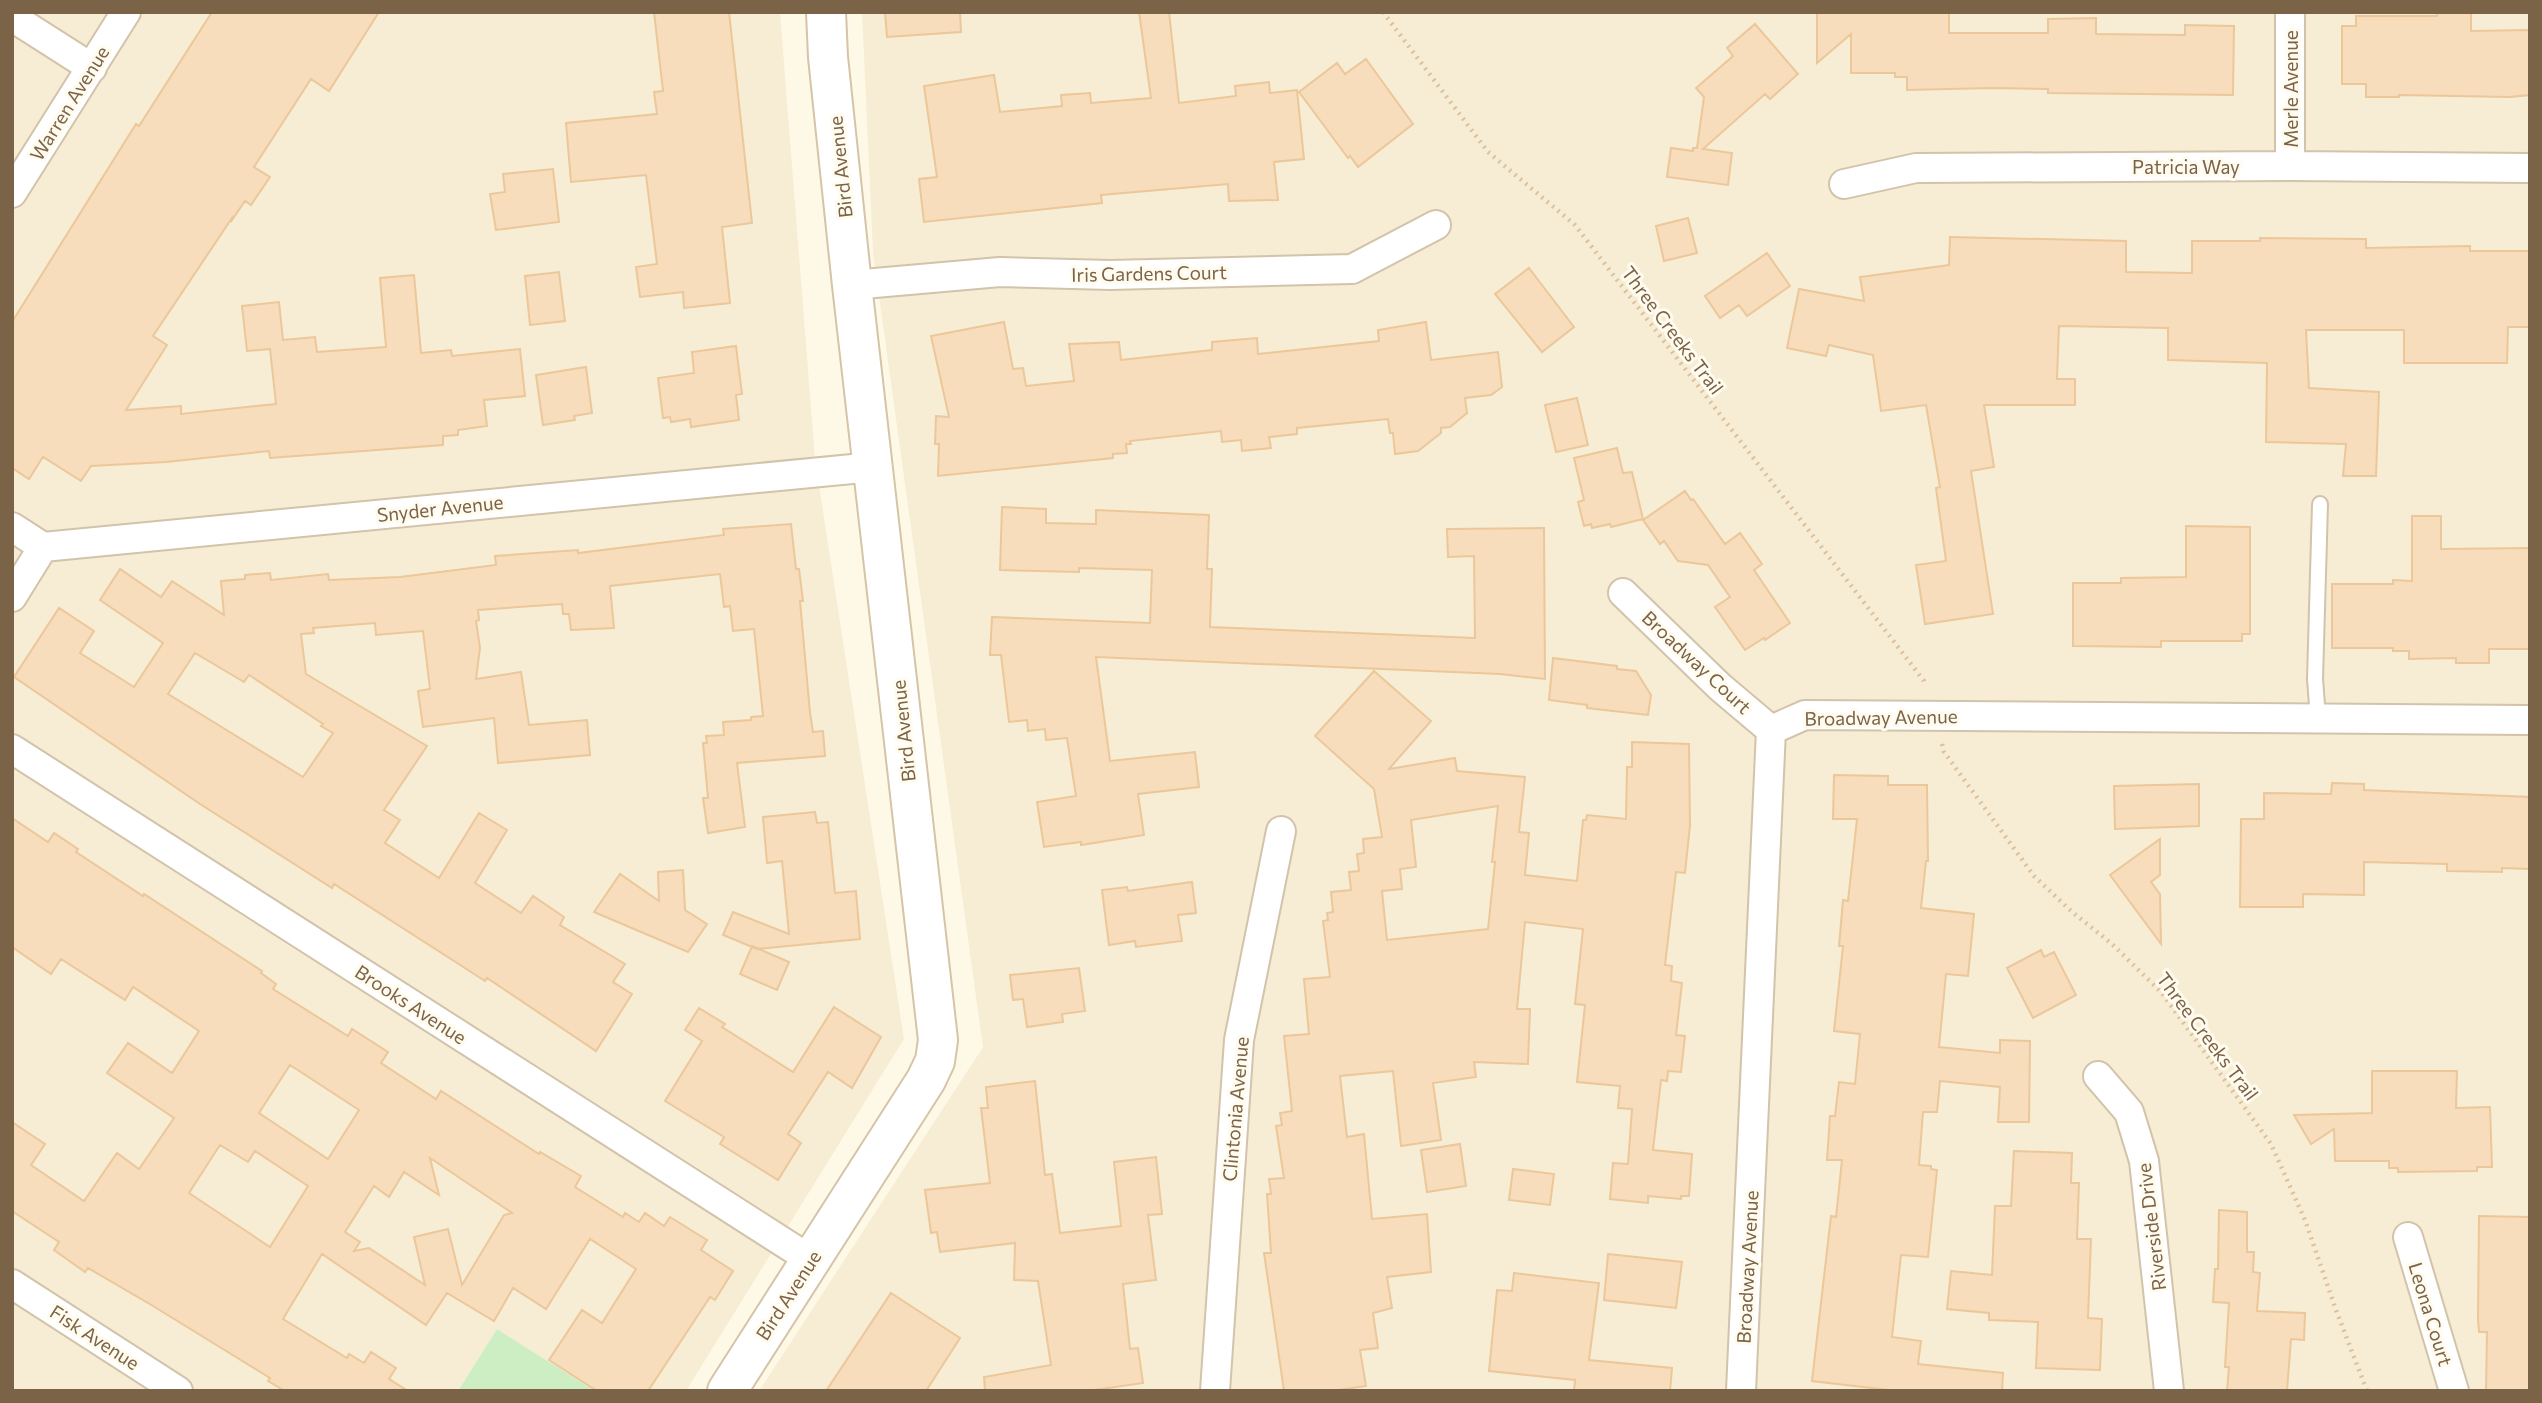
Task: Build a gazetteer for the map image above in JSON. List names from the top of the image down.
{
  "streets": {
    "main road": ["Bird Avenue"],
    "street": [
      "Merle Avenue",
      "Warren Avenue",
      "Patricia Way",
      "Iris Gardens Court",
      "Snyder Avenue",
      "Broadway Court",
      "Broadway Avenue",
      "Brooks Avenue",
      "Clintonia Avenue",
      "Riverside Drive",
      "Leona Court",
      "Fisk Avenue"
    ],
    "path": ["Three Creeks Trail"]
  },
  "crossings": [
    ["Merle Avenue", "Patricia Way"],
    ["Bird Avenue", "Iris Gardens Court"],
    ["Bird Avenue", "Snyder Avenue"],
    ["Bird Avenue", "Brooks Avenue"],
    ["Broadway Court", "Broadway Avenue"]
  ]
}
